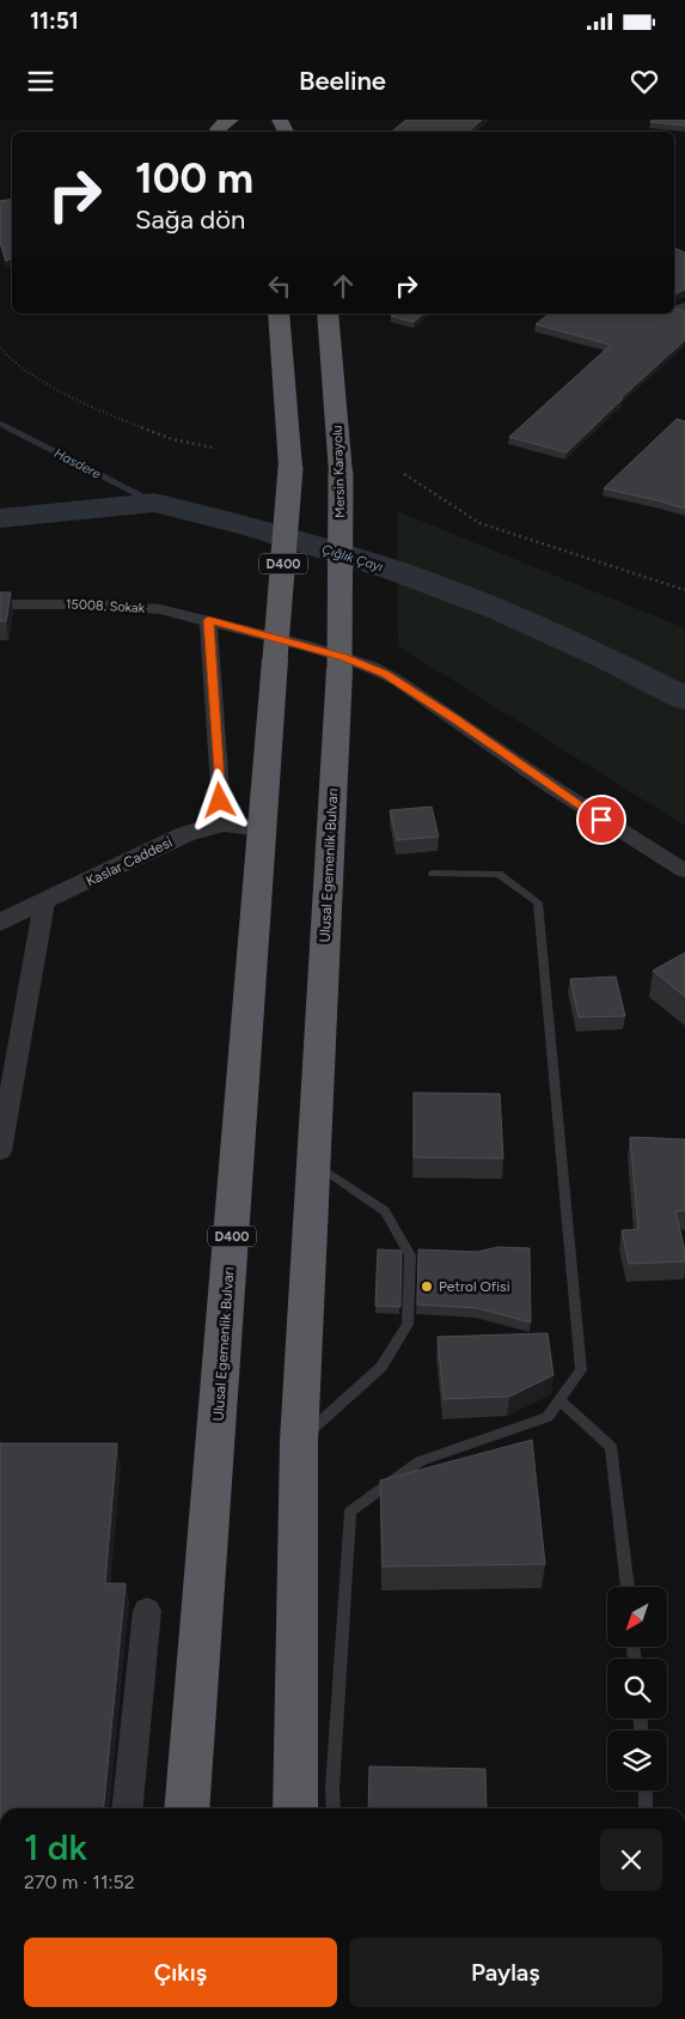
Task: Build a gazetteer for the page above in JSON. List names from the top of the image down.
{
  "streets": {
    "highway": ["Mersin Karayolu", "D400", "Ulusal Egemenlik Bulvarı"],
    "street": ["15008. Sokak", "Kaslar Caddesi"]
  },
  "crossings": [
    ["Mersin Karayolu", "Ulusal Egemenlik Bulvarı"],
    ["Kaslar Caddesi", "Ulusal Egemenlik Bulvarı"]
  ],
  "water": ["Hasdere", "Çığlık Çayı"],
  "places": ["Petrol Ofisi"],
  "north": "bottom left",
  "page": {
    "status": "11:51",
    "header": "Beeline",
    "turn": ["100 m", "Sağa dön"],
    "heading": ["1 dk", "270 m · 11:52"],
    "buttons": ["Çıkış", "Paylaş"]
  }
}
